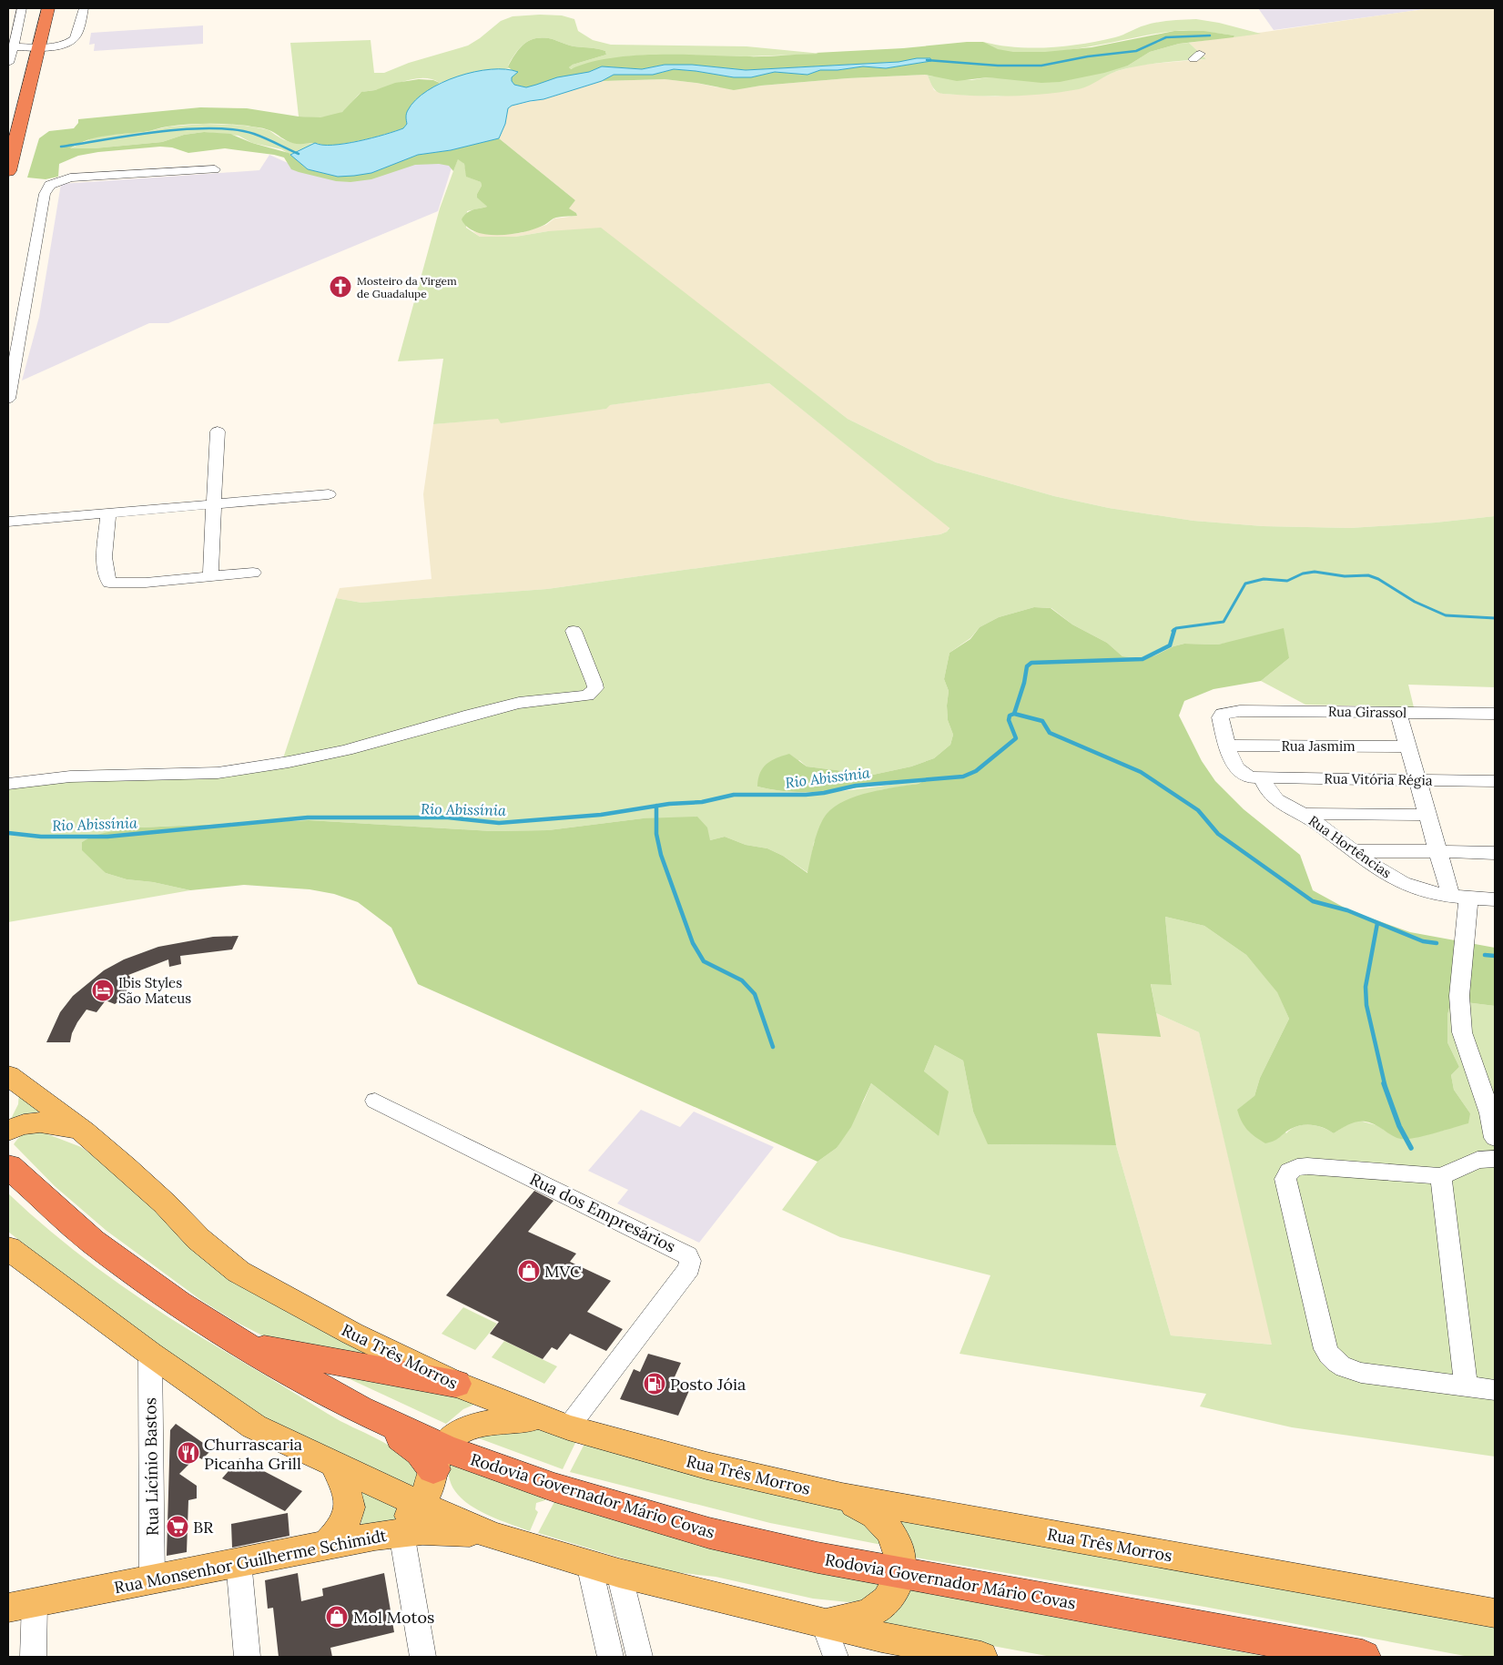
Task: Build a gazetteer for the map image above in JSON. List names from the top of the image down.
{
  "streets": {
    "highway": ["Rodovia Governador Mário Covas"],
    "main road": ["Rua Três Morros", "Rua Monsenhor Guilherme Schimidt"],
    "street": [
      "Rua Girassol",
      "Rua Jasmim",
      "Rua Vitória Régia",
      "Rua Hortências",
      "Rua dos Empresários",
      "Rua Licínio Bastos"
    ]
  },
  "crossings": [
    ["Rua Girassol", "Rua Jasmim"],
    ["Rua Girassol", "Rua Vitória Régia"],
    ["Rua Jasmim", "Rua Vitória Régia"],
    ["Rua Vitória Régia", "Rua Hortências"],
    ["Rua dos Empresários", "Rua Três Morros"],
    ["Rua Licínio Bastos", "Rua Monsenhor Guilherme Schimidt"]
  ],
  "water": ["Rio Abissínia"],
  "places": {
    "church": ["Mosteiro da Virgem de Guadalupe"],
    "hotel": ["Ibis Styles São Mateus"],
    "shop": ["MVC", "Mol Motos"],
    "fuel station": ["Posto Jóia"],
    "restaurant": ["Churrascaria Picanha Grill"],
    "supermarket": ["BR"]
  }
}
